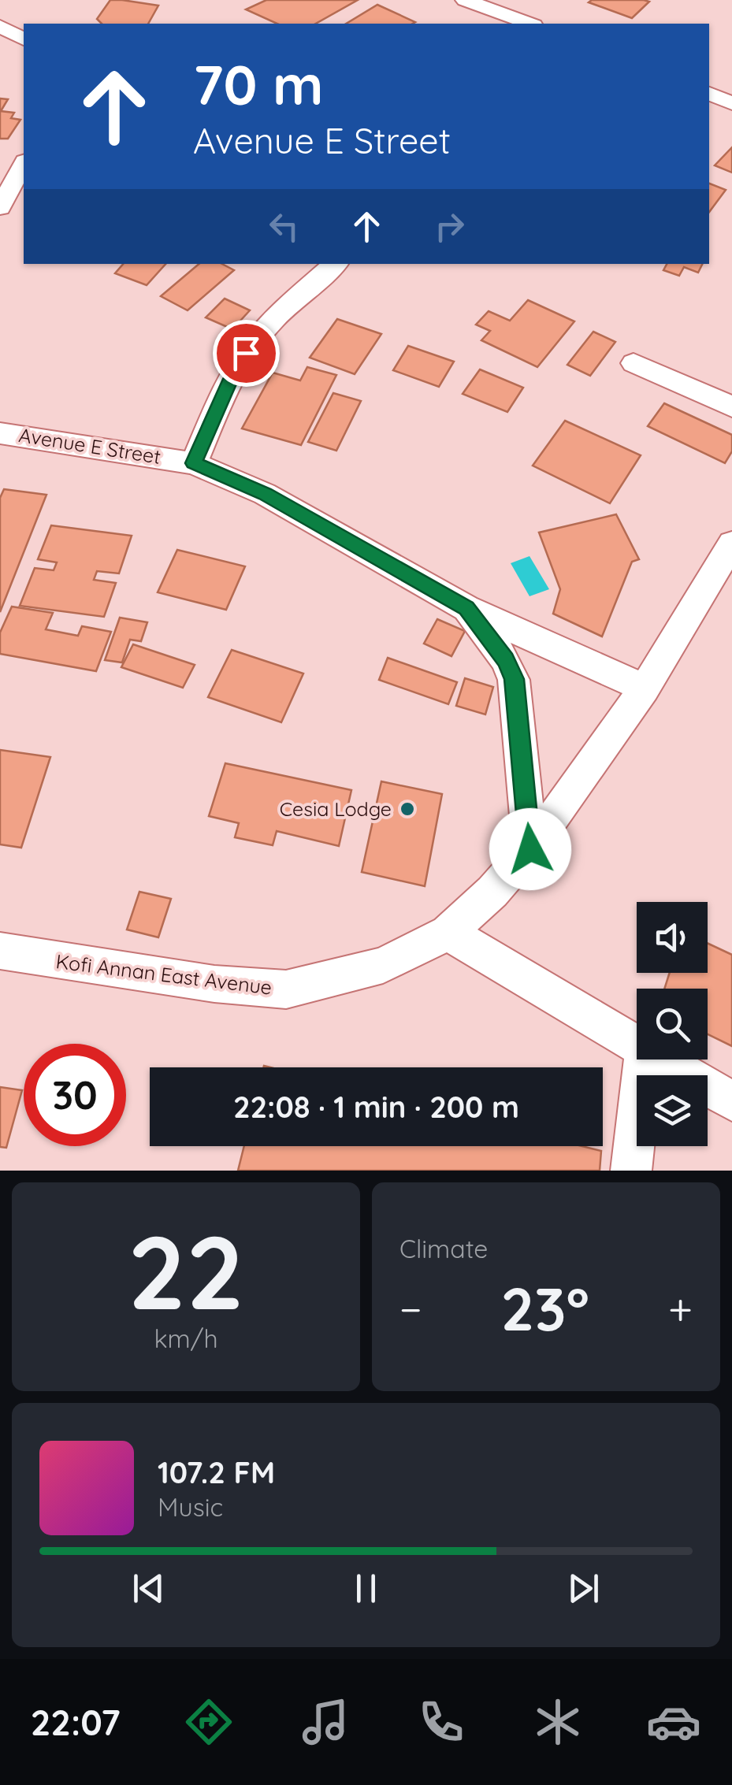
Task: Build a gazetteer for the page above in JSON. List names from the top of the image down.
{
  "streets": {
    "street": ["Avenue E Street", "Kofi Annan East Avenue"]
  },
  "crossings": [
    ["Avenue E Street", "Kofi Annan East Avenue"]
  ],
  "places": ["Cesia Lodge"],
  "page": {
    "turn": ["70 m", "Avenue E Street"],
    "limit": "30",
    "trip": "22:08 · 1 min · 200 m",
    "tile": [
      ["22", "km/h"],
      "Climate"
    ],
    "heat": ["−", "23°", "+"],
    "song": ["107.2 FM", "Music"],
    "tabs": "22:07"
  }
}
